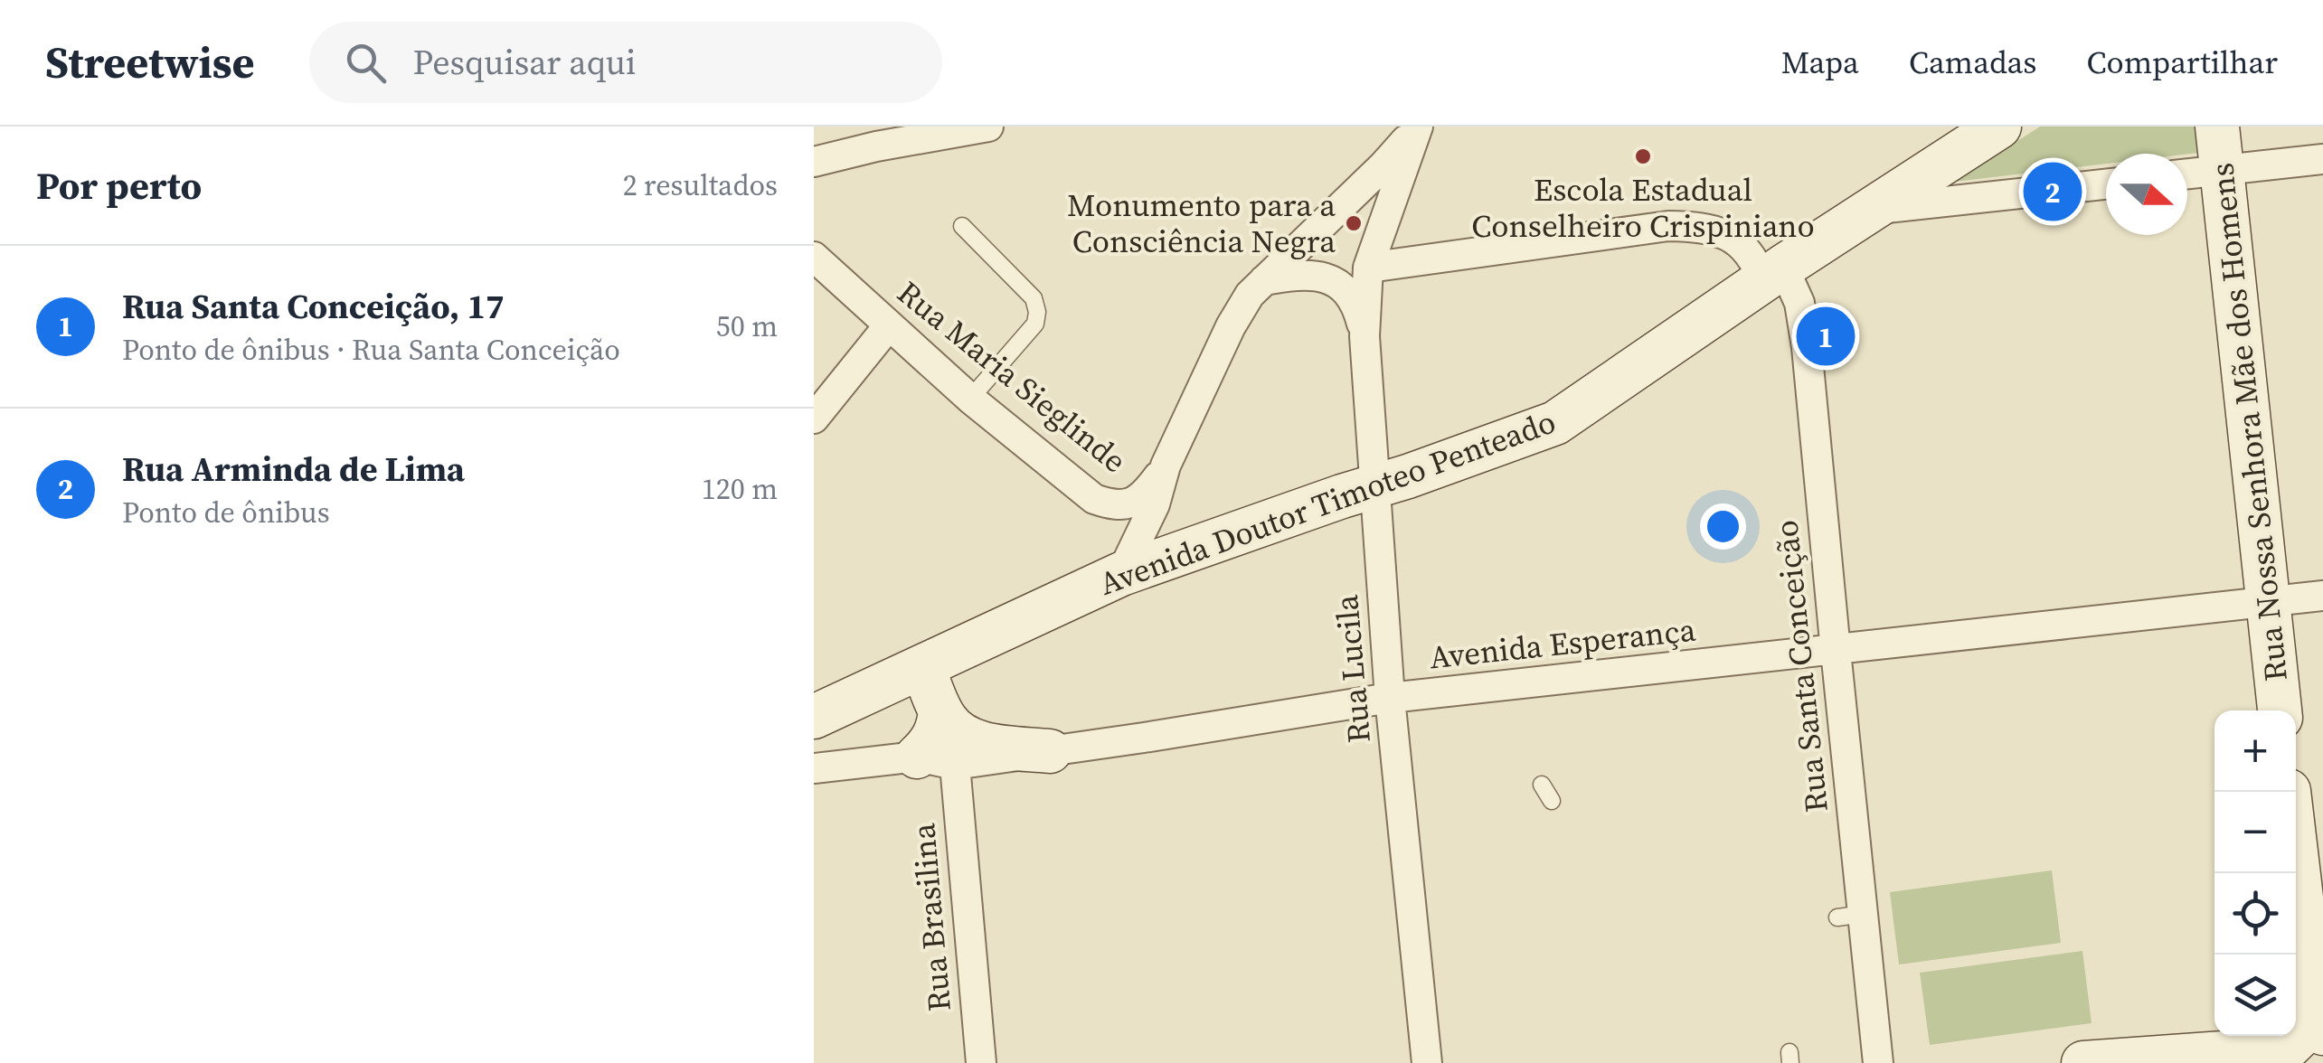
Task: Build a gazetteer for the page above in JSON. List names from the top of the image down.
{
  "streets": {
    "main road": ["Rua Nossa Senhora Mãe dos Homens", "Avenida Doutor Timoteo Penteado"],
    "street": [
      "Rua Maria Sieglinde",
      "Avenida Esperança",
      "Rua Santa Conceição",
      "Rua Lucila",
      "Rua Brasilina"
    ]
  },
  "crossings": [
    ["Rua Nossa Senhora Mãe dos Homens", "Avenida Esperança"],
    ["Avenida Doutor Timoteo Penteado", "Rua Santa Conceição"],
    ["Avenida Doutor Timoteo Penteado", "Rua Lucila"],
    ["Avenida Esperança", "Rua Santa Conceição"],
    ["Avenida Esperança", "Rua Lucila"],
    ["Avenida Esperança", "Rua Brasilina"],
    ["Rua Santa Conceição", "Rua Lucila"]
  ],
  "places": ["Escola Estadual Conselheiro Crispiniano", "Monumento para a Consciência Negra"],
  "north": "right",
  "page": {
    "header": "Streetwise",
    "search": "Pesquisar aqui",
    "nav": ["Mapa", "Camadas", "Compartilhar"],
    "heading": ["Por perto", "2 resultados"],
    "pins": ["2", "1"],
    "list": [
      {
        "mark": "1",
        "name": "Rua Santa Conceição, 17",
        "note": "Ponto de ônibus · Rua Santa Conceição",
        "value": "50 m"
      },
      {
        "mark": "2",
        "name": "Rua Arminda de Lima",
        "note": "Ponto de ônibus",
        "value": "120 m"
      }
    ],
    "map_buttons": ["+", "−"]
  }
}
